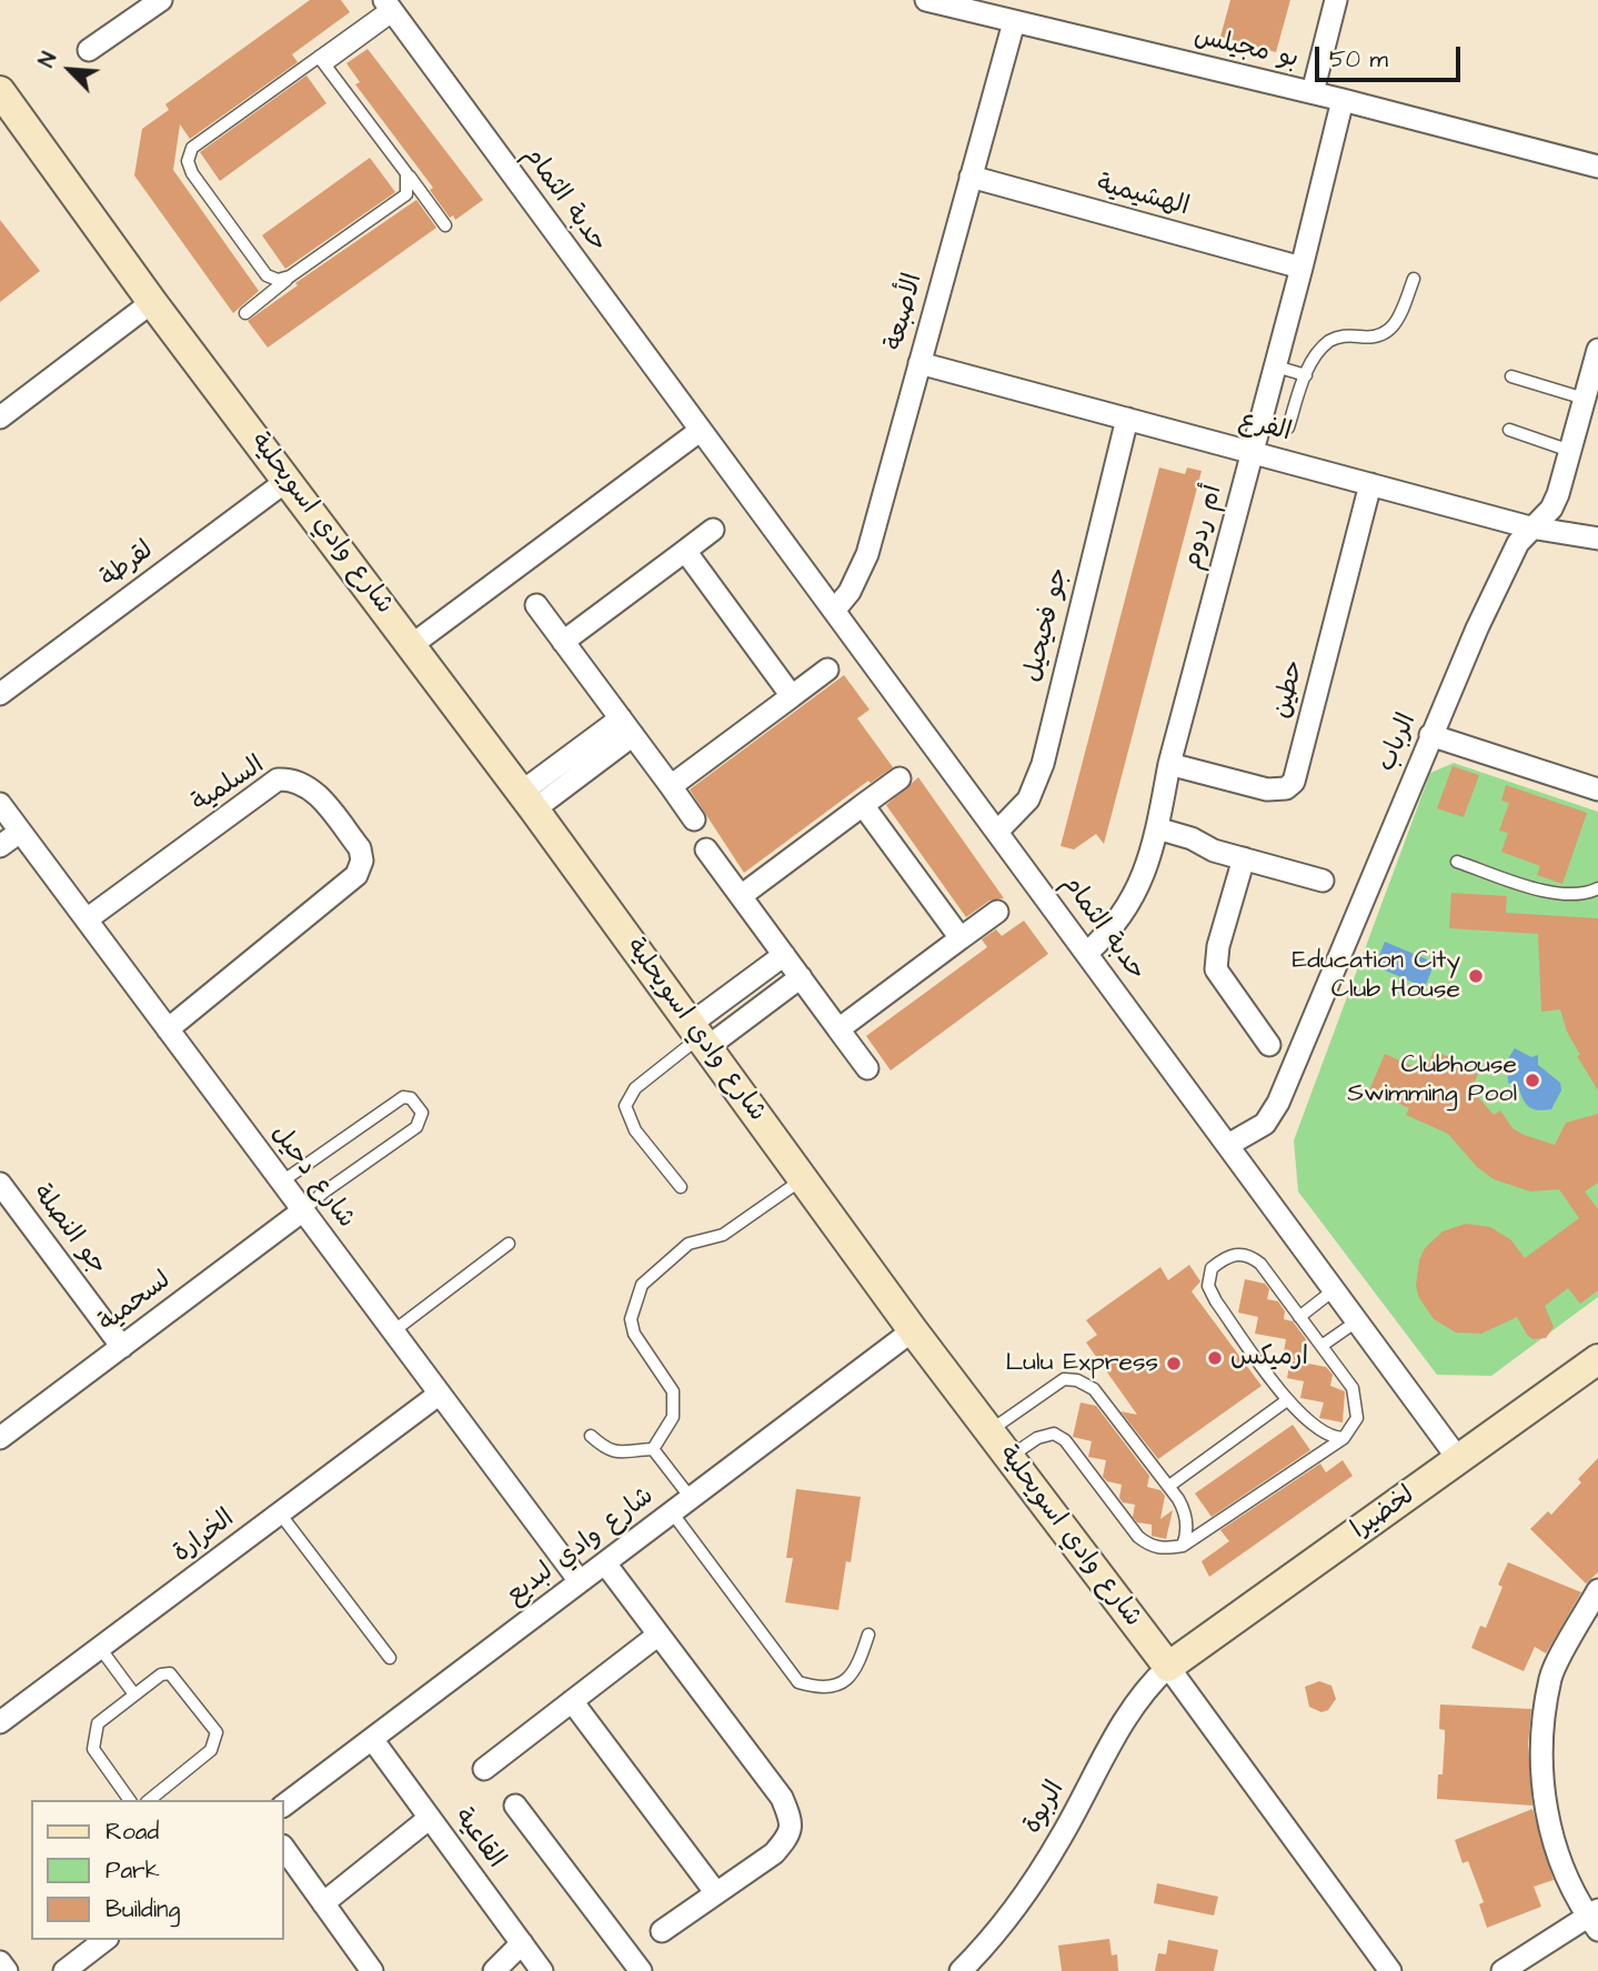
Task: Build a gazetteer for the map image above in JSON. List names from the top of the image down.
{
  "streets": {
    "street": [
      "بو مجيلس",
      "الهشيمية",
      "حدبة الثمام",
      "الأصبعة",
      "الفرع",
      "شارع وادي اسويحلية",
      "أم ردوم",
      "لقرطة",
      "جو فحيحيل",
      "حطين",
      "الرباب",
      "السلمية",
      "شارع دحيل",
      "جو النصلة",
      "لسحمية",
      "لخضيرا",
      "الخرارة",
      "شارع وادي لبديع",
      "الربوة",
      "القاعية"
    ]
  },
  "crossings": [
    ["بو مجيلس", "الأصبعة"],
    ["بو مجيلس", "أم ردوم"],
    ["الهشيمية", "الأصبعة"],
    ["الهشيمية", "أم ردوم"],
    ["حدبة الثمام", "الأصبعة"],
    ["حدبة الثمام", "أم ردوم"],
    ["حدبة الثمام", "جو فحيحيل"],
    ["حدبة الثمام", "الرباب"],
    ["حدبة الثمام", "لخضيرا"],
    ["الأصبعة", "الفرع"],
    ["الفرع", "أم ردوم"],
    ["الفرع", "جو فحيحيل"],
    ["الفرع", "حطين"],
    ["الفرع", "الرباب"],
    ["شارع وادي اسويحلية", "لقرطة"],
    ["شارع وادي اسويحلية", "لخضيرا"],
    ["شارع وادي اسويحلية", "شارع وادي لبديع"],
    ["شارع وادي اسويحلية", "الربوة"],
    ["أم ردوم", "حطين"],
    ["السلمية", "شارع دحيل"],
    ["شارع دحيل", "لسحمية"],
    ["شارع دحيل", "الخرارة"],
    ["شارع دحيل", "شارع وادي لبديع"],
    ["جو النصلة", "لسحمية"],
    ["لخضيرا", "الربوة"],
    ["شارع وادي لبديع", "القاعية"]
  ],
  "places": [
    "Education City Club House",
    "Clubhouse Swimming Pool",
    "ارميكس",
    "Lulu Express"
  ],
  "legend": ["Road", "Park", "Building"],
  "scale_bar": "50 m",
  "north": "top left"
}
